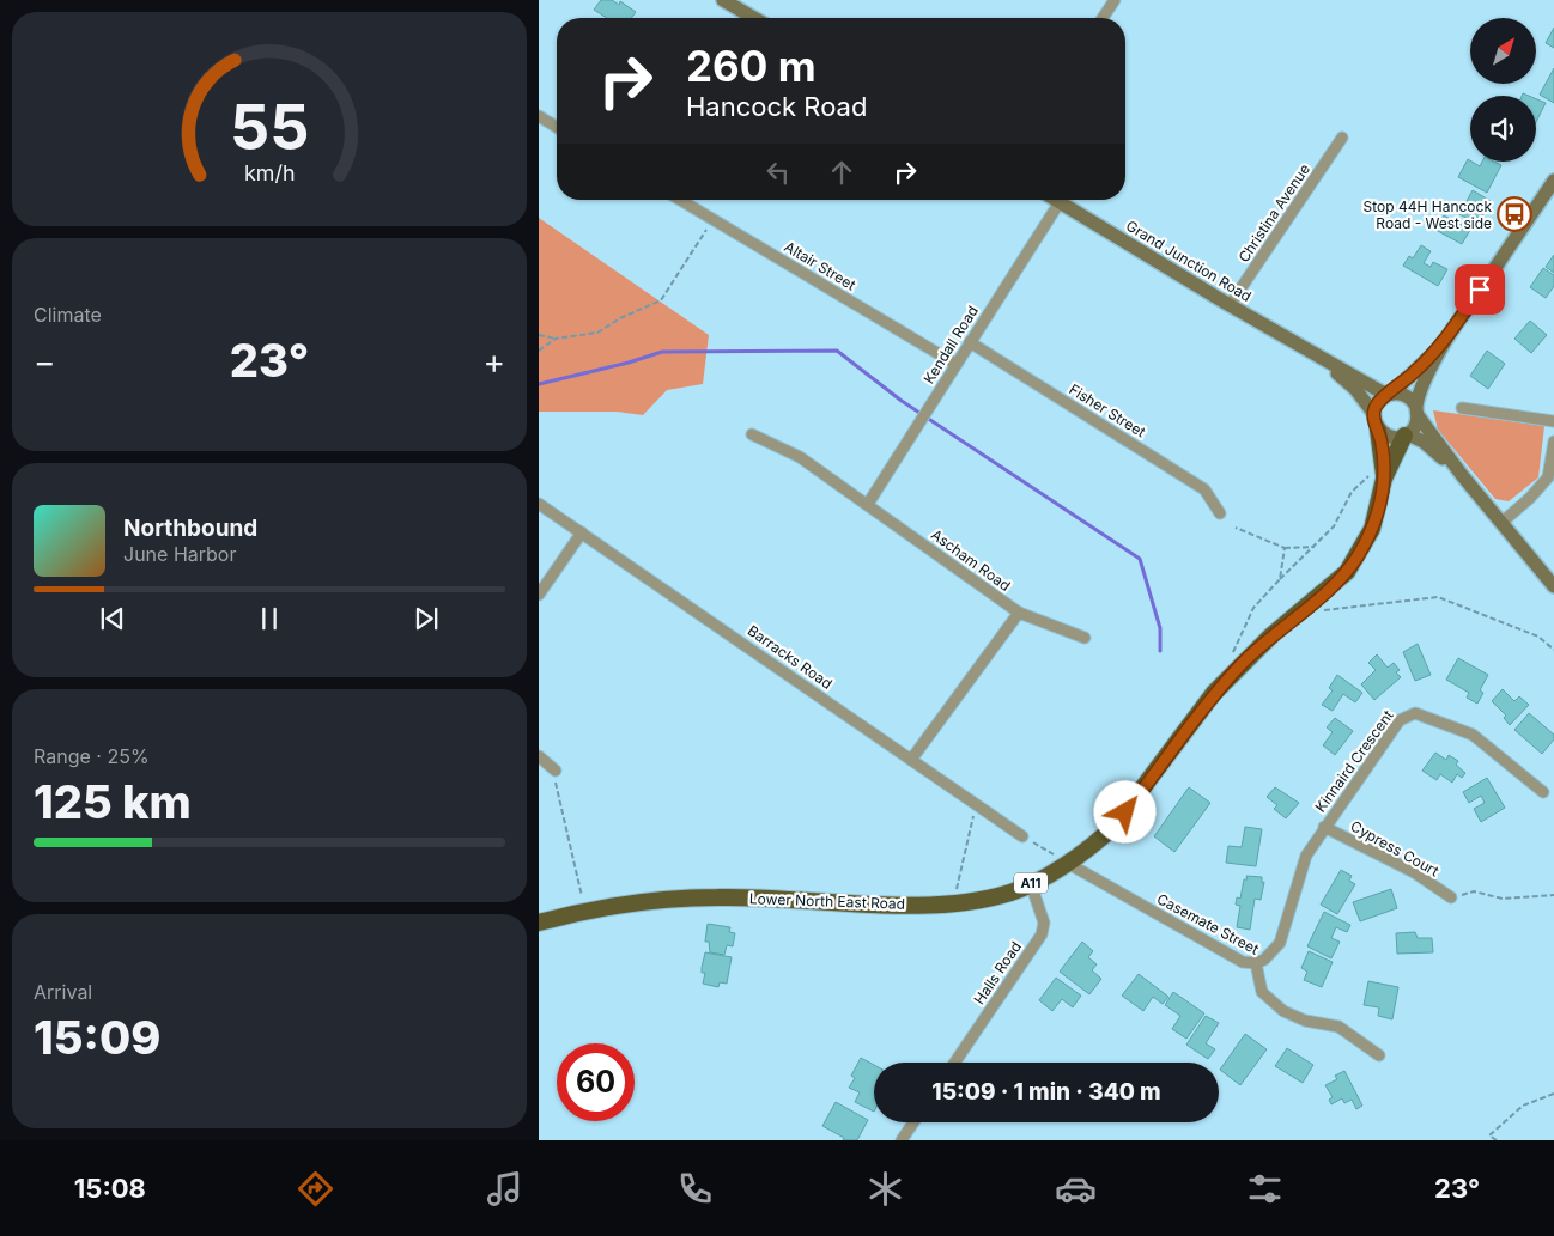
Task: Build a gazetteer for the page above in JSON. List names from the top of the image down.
{
  "streets": {
    "main road": ["Grand Junction Road", "A11", "Lower North East Road"],
    "street": [
      "Christina Avenue",
      "Altair Street",
      "Kendall Road",
      "Fisher Street",
      "Ascham Road",
      "Barracks Road",
      "Kinnaird Crescent",
      "Cypress Court",
      "Casemate Street",
      "Halls Road"
    ]
  },
  "crossings": [
    ["Christina Avenue", "Grand Junction Road"],
    ["Grand Junction Road", "Kendall Road"],
    ["Grand Junction Road", "A11"],
    ["Grand Junction Road", "Lower North East Road"],
    ["Altair Street", "Kendall Road"],
    ["Kendall Road", "Fisher Street"],
    ["Kendall Road", "Ascham Road"],
    ["Kinnaird Crescent", "Cypress Court"],
    ["Kinnaird Crescent", "Casemate Street"],
    ["A11", "Lower North East Road"],
    ["Lower North East Road", "Casemate Street"],
    ["Lower North East Road", "Halls Road"]
  ],
  "places": {
    "bus stop": ["Stop 44H Hancock Road - West side"]
  },
  "north": "top right",
  "page": {
    "turn": ["260 m", "Hancock Road"],
    "tile": [
      "Climate",
      ["Range · 25%", "125 km"],
      ["Arrival", "15:09"]
    ],
    "heat": ["−", "23°", "+"],
    "song": ["Northbound", "June Harbor"],
    "limit": "60",
    "trip": "15:09 · 1 min · 340 m",
    "tabs": ["15:08", "23°"],
    "gauge": ["55", "km/h"]
  }
}
